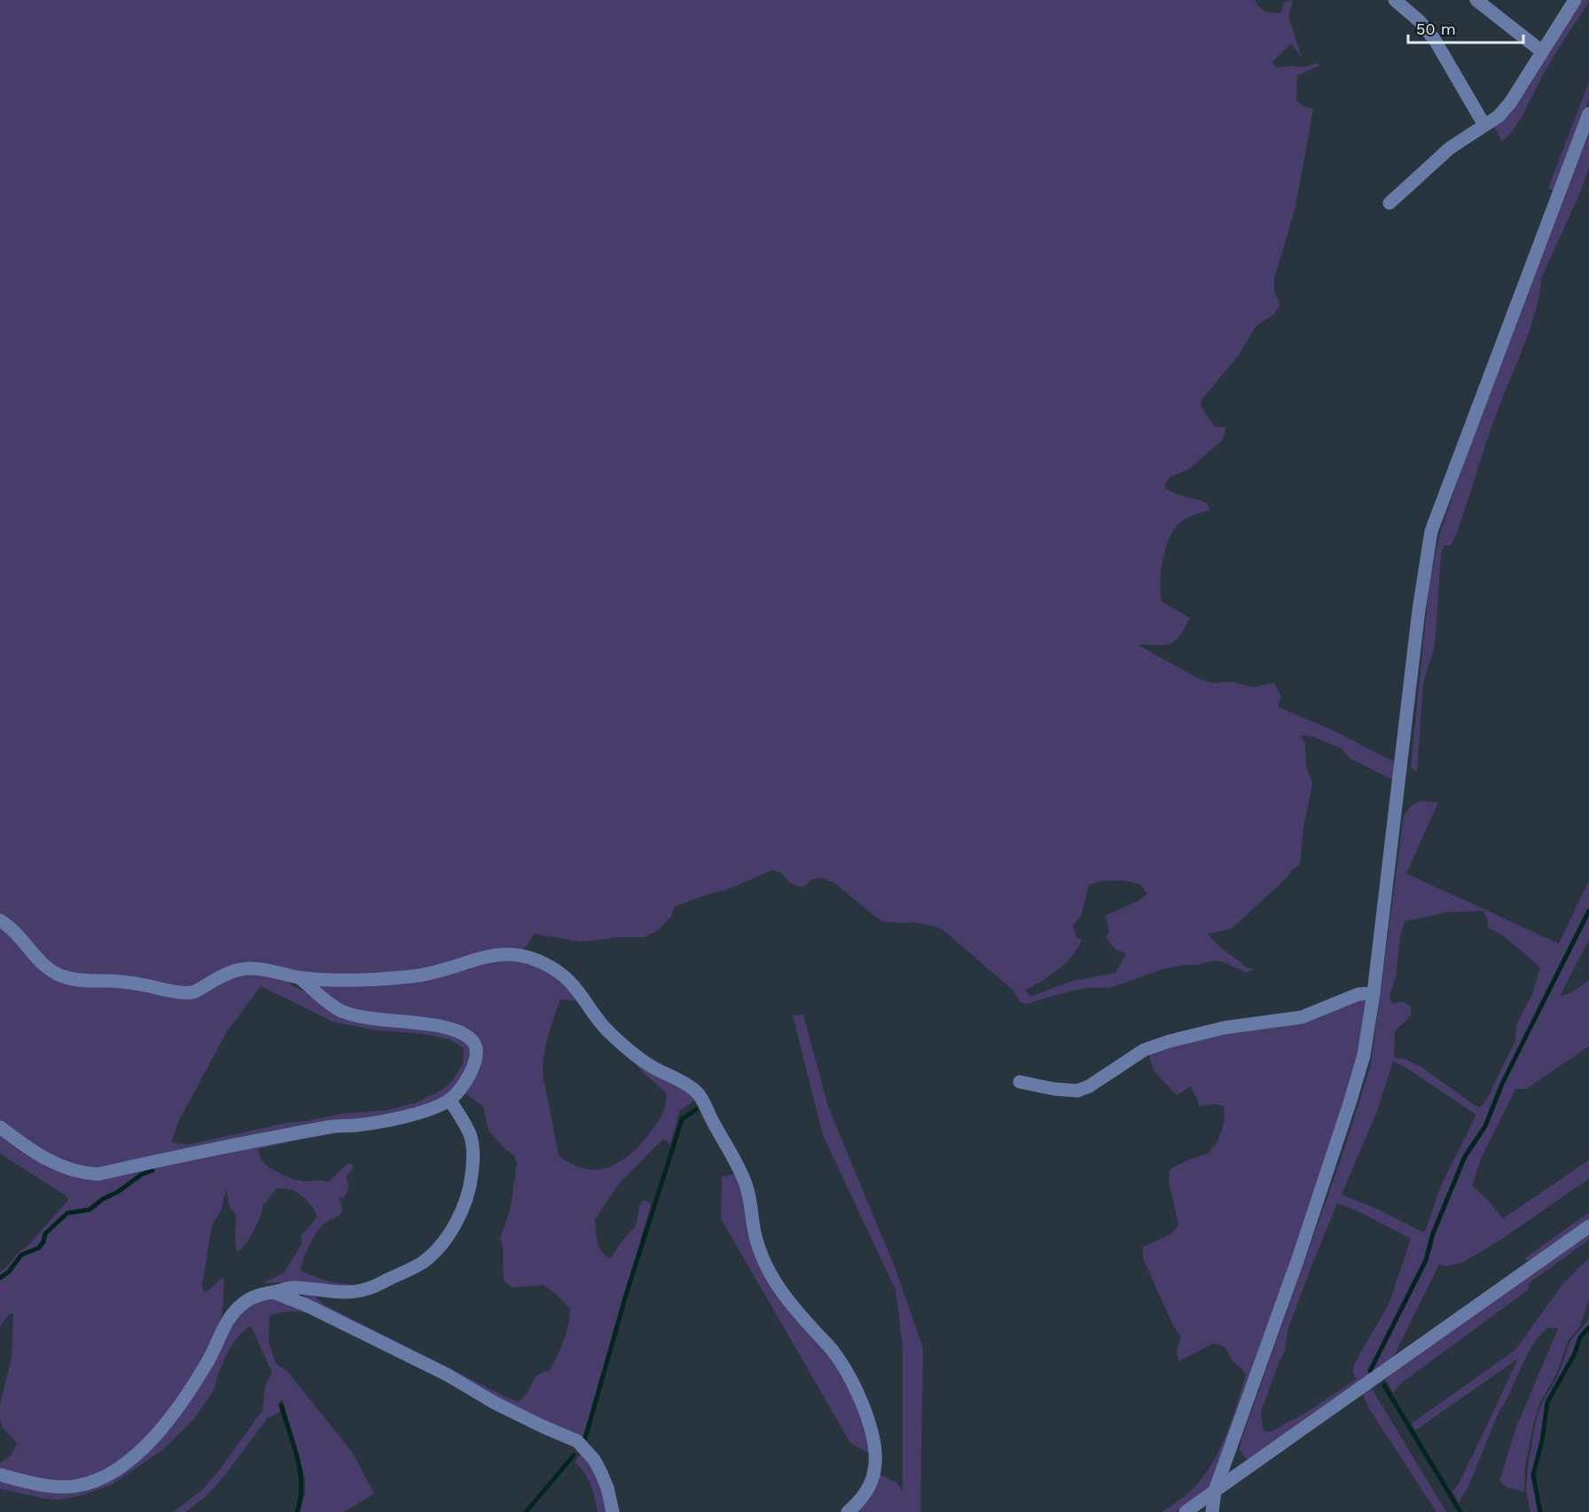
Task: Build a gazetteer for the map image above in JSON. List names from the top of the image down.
{
  "scale_bar": "50 m"
}
